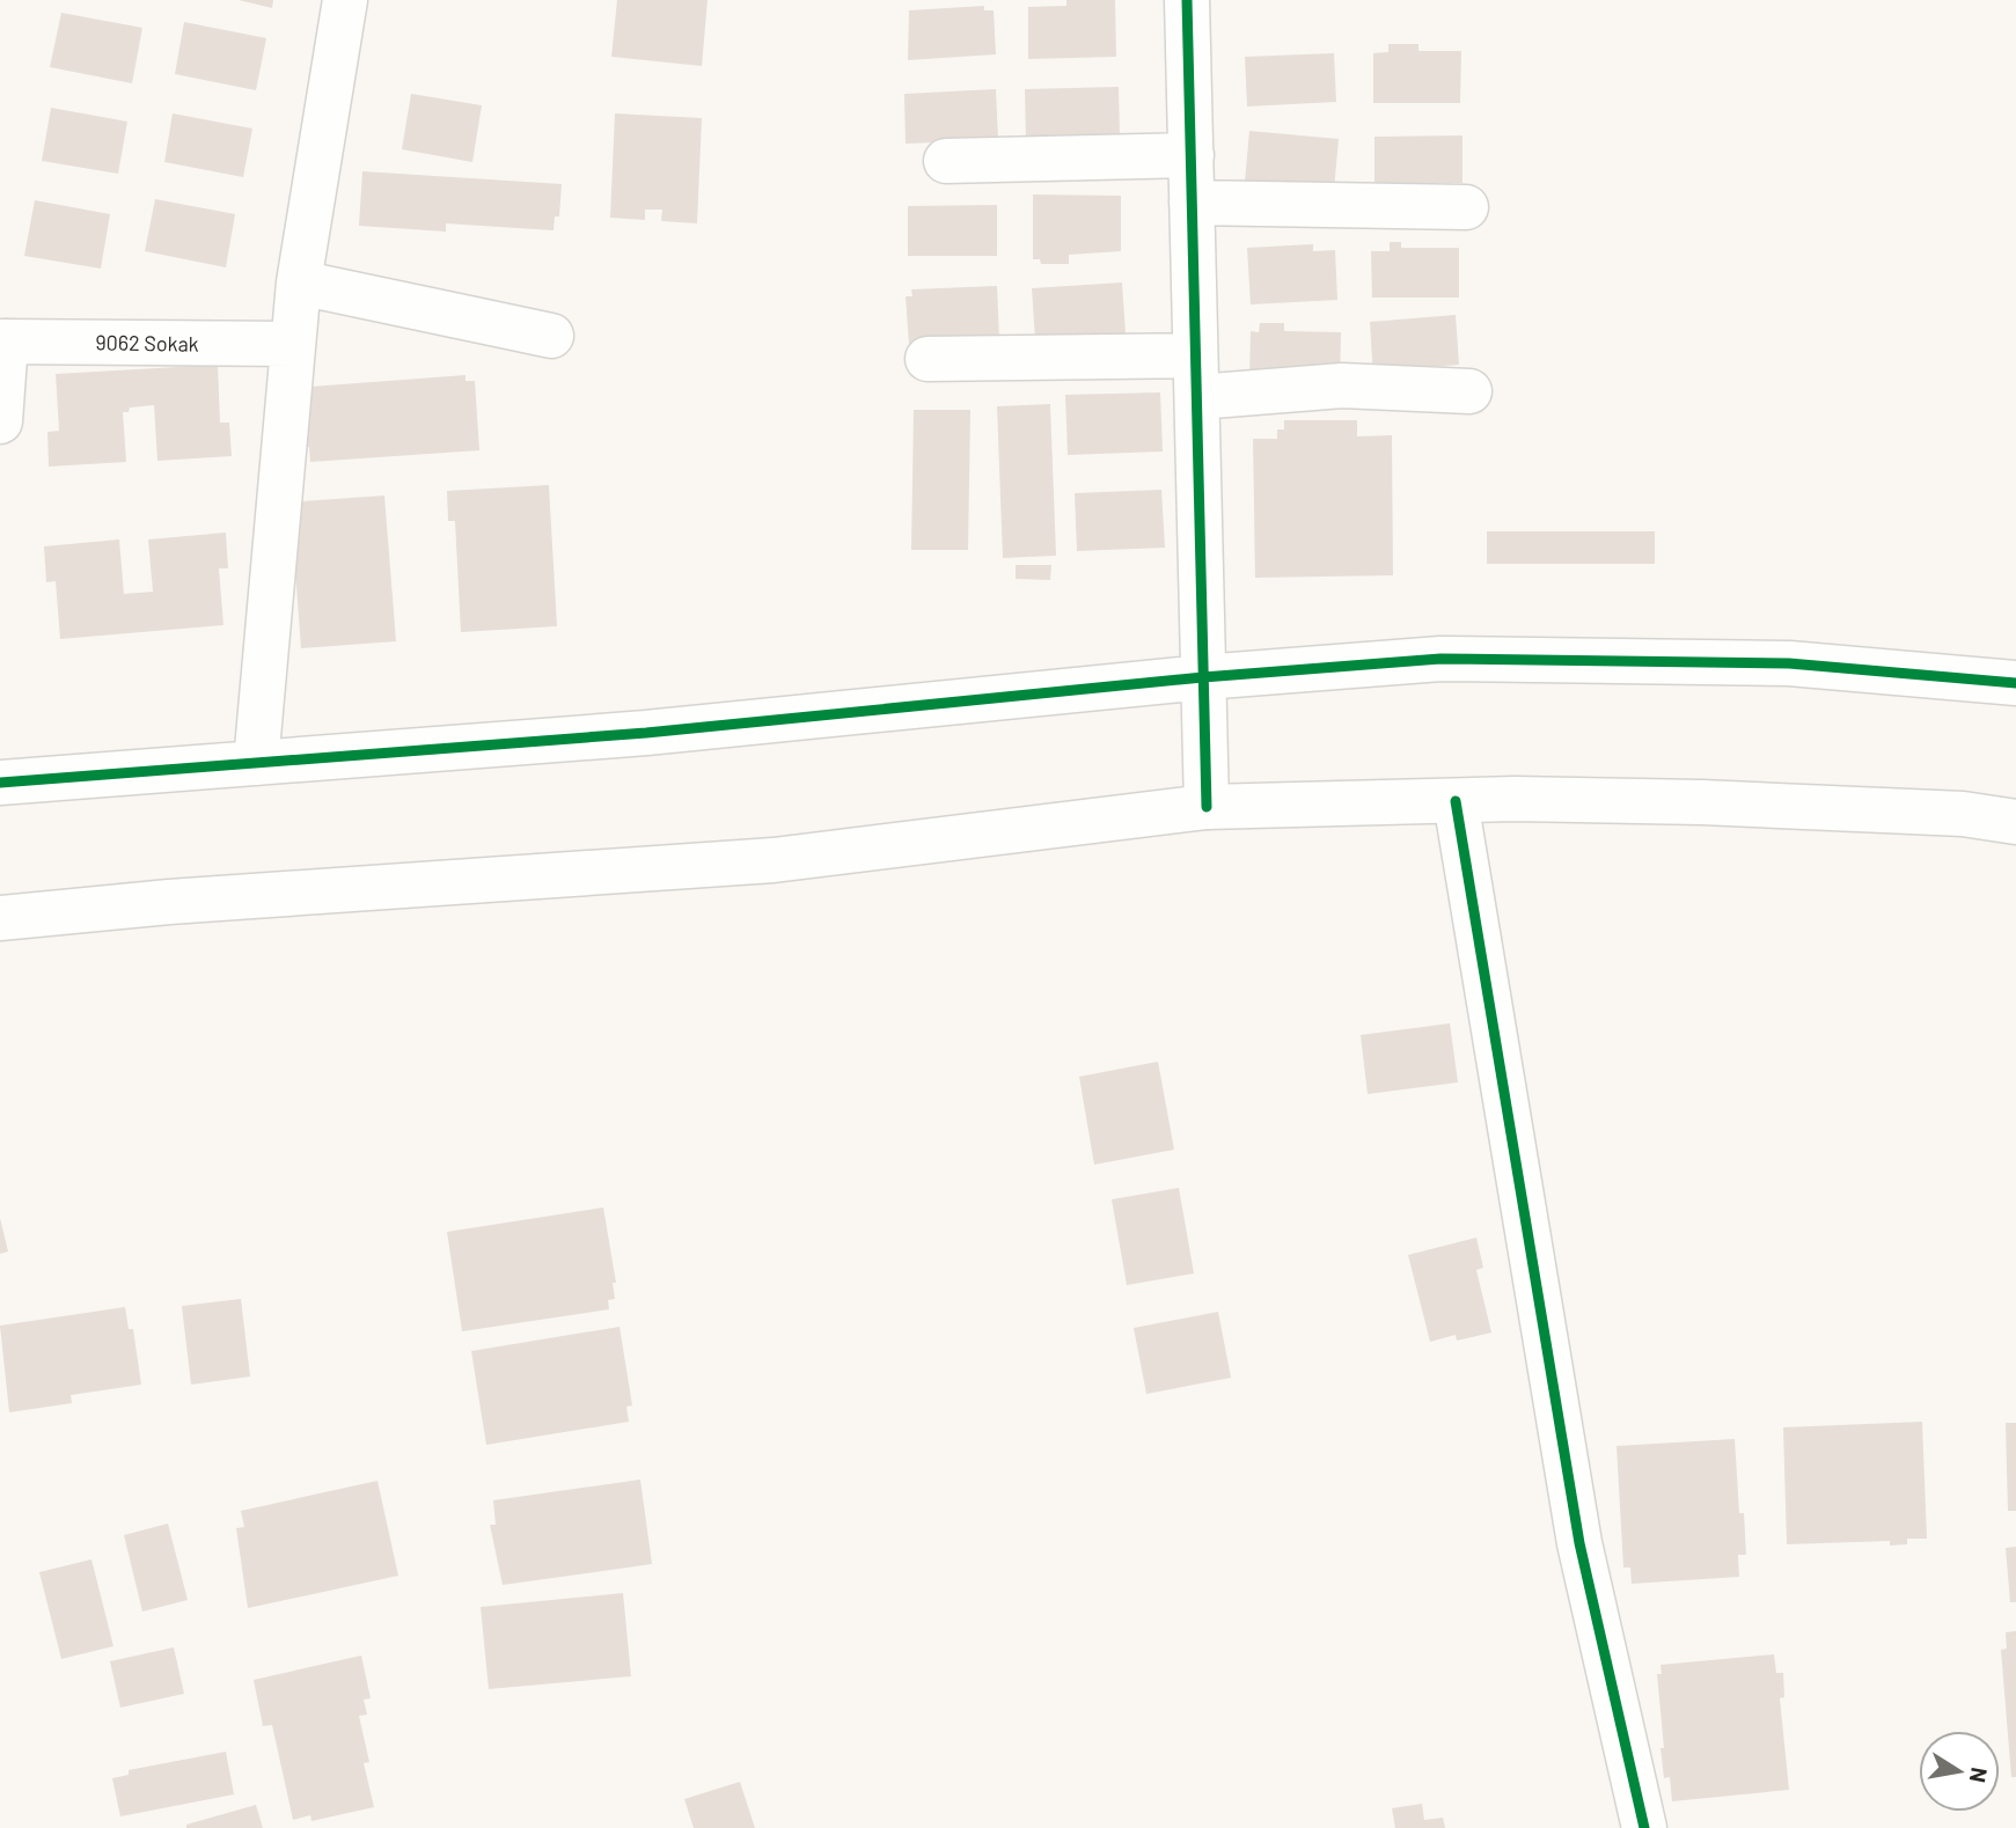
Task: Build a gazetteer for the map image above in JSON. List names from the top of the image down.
{
  "streets": {
    "street": ["9062 Sokak"]
  },
  "north": "right"
}
